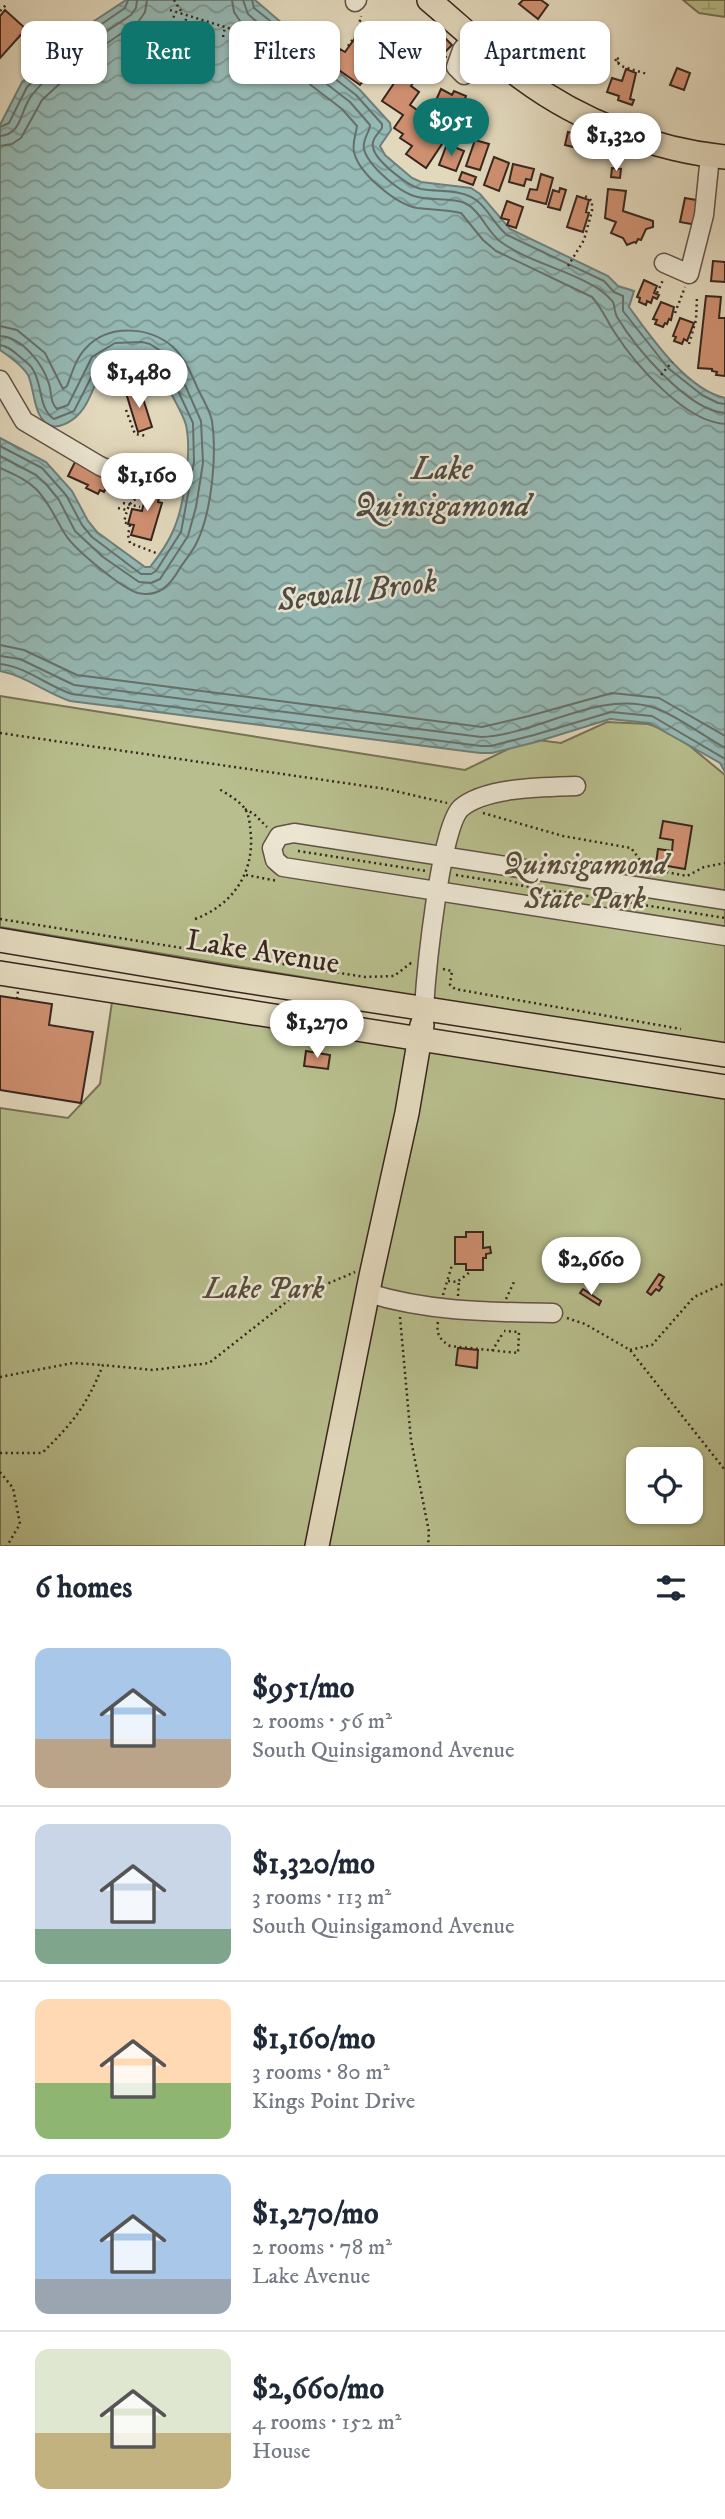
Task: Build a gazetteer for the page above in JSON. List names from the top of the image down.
{
  "streets": {
    "main road": ["Lake Avenue"]
  },
  "water": ["Lake Quinsigamond", "Sewall Brook"],
  "parks": ["Quinsigamond State Park", "Lake Park"],
  "page": {
    "chip": [
      "Buy",
      "Rent",
      "Filters",
      "New",
      "Apartment"
    ],
    "price": [
      "$951",
      "$1,320",
      "$1,480",
      "$1,160",
      "$1,270",
      "$2,660"
    ],
    "heading": "6 homes",
    "list": [
      {
        "name": "$951/mo",
        "note": "2 rooms · 56 m² · South Quinsigamond Avenue"
      },
      {
        "name": "$1,320/mo",
        "note": "3 rooms · 113 m² · South Quinsigamond Avenue"
      },
      {
        "name": "$1,160/mo",
        "note": "3 rooms · 80 m² · Kings Point Drive"
      },
      {
        "name": "$1,270/mo",
        "note": "2 rooms · 78 m² · Lake Avenue"
      },
      {
        "name": "$2,660/mo",
        "note": "4 rooms · 152 m² · House"
      }
    ]
  }
}
